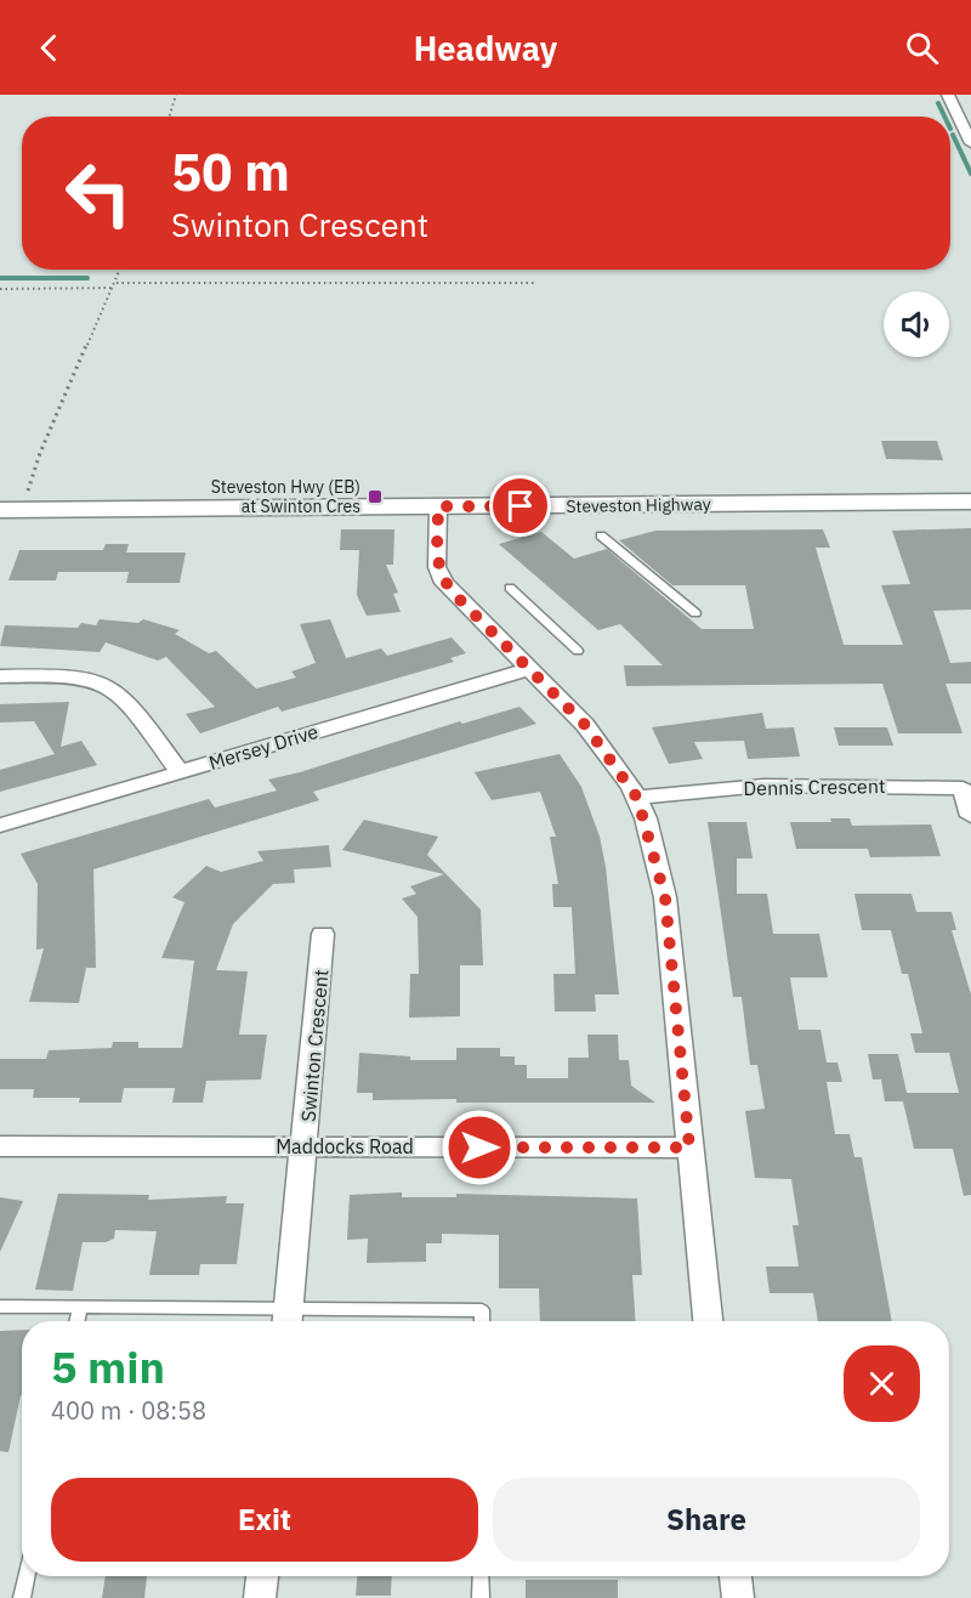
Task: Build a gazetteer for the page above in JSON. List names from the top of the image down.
{
  "streets": {
    "main road": ["Steveston Highway"],
    "street": [
      "Mersey Drive",
      "Dennis Crescent",
      "Swinton Crescent",
      "Maddocks Road"
    ]
  },
  "crossings": [
    ["Swinton Crescent", "Maddocks Road"]
  ],
  "places": {
    "transit": ["Steveston Hwy (EB) at Swinton Cres"]
  },
  "page": {
    "header": "Headway",
    "turn": ["50 m", "Swinton Crescent"],
    "heading": ["5 min", "400 m · 08:58"],
    "buttons": ["Exit", "Share"]
  }
}
